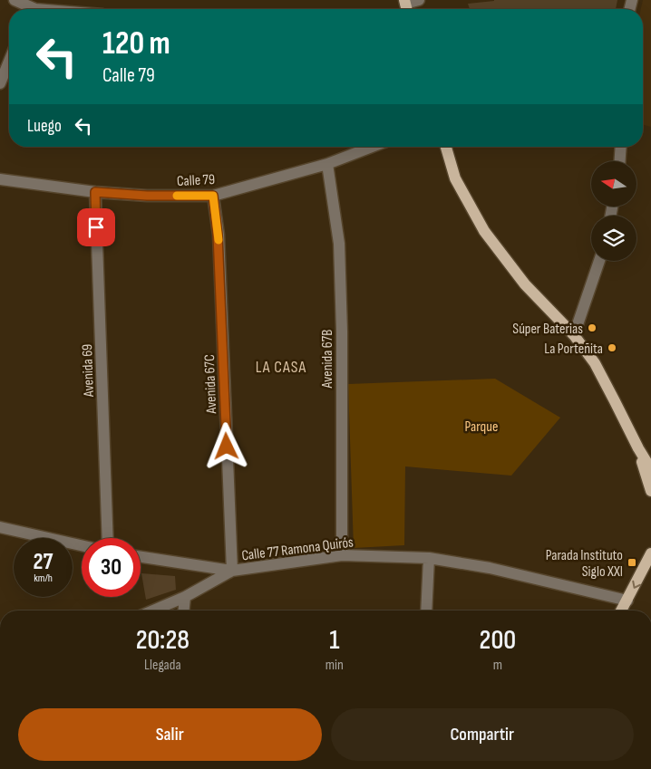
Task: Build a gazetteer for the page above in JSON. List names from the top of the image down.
{
  "streets": {
    "street": [
      "Calle 79",
      "Avenida 67B",
      "Avenida 69",
      "Avenida 67C",
      "Calle 77 Ramona Quirós"
    ]
  },
  "crossings": [
    ["Calle 79", "Avenida 67B"],
    ["Calle 79", "Avenida 69"],
    ["Calle 79", "Avenida 67C"],
    ["Avenida 67B", "Calle 77 Ramona Quirós"],
    ["Avenida 67C", "Calle 77 Ramona Quirós"]
  ],
  "districts": ["LA CASA"],
  "parks": ["Parque"],
  "places": {
    "other": ["Súper Baterias", "La Porteñita"],
    "transit": ["Parada Instituto Siglo XXI"]
  },
  "north": "left",
  "page": {
    "turn": ["120 m", "Calle 79"],
    "then": "Luego",
    "speed": "27 km/h",
    "limit": "30",
    "eta": [
      "20:28",
      "Llegada",
      "1",
      "min",
      "200",
      "m"
    ],
    "buttons": ["Salir", "Compartir"]
  }
}
